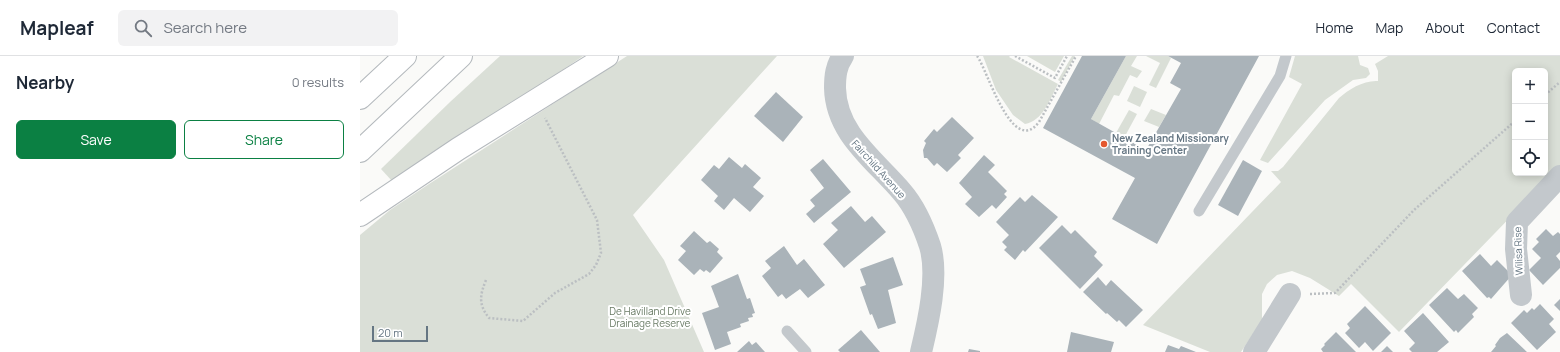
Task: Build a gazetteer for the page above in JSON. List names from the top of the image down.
{
  "streets": {
    "street": ["Fairchild Avenue", "Wilisa Rise"]
  },
  "parks": ["De Havilland Drive Drainage Reserve"],
  "places": ["New Zealand Missionary Training Center"],
  "scale_bar": "20 m",
  "page": {
    "header": "Mapleaf",
    "search": "Search here",
    "nav": [
      "Home",
      "Map",
      "About",
      "Contact"
    ],
    "heading": ["Nearby", "0 results"],
    "map_buttons": ["+", "−"],
    "buttons": ["Save", "Share"],
    "scale": "20 m"
  }
}
